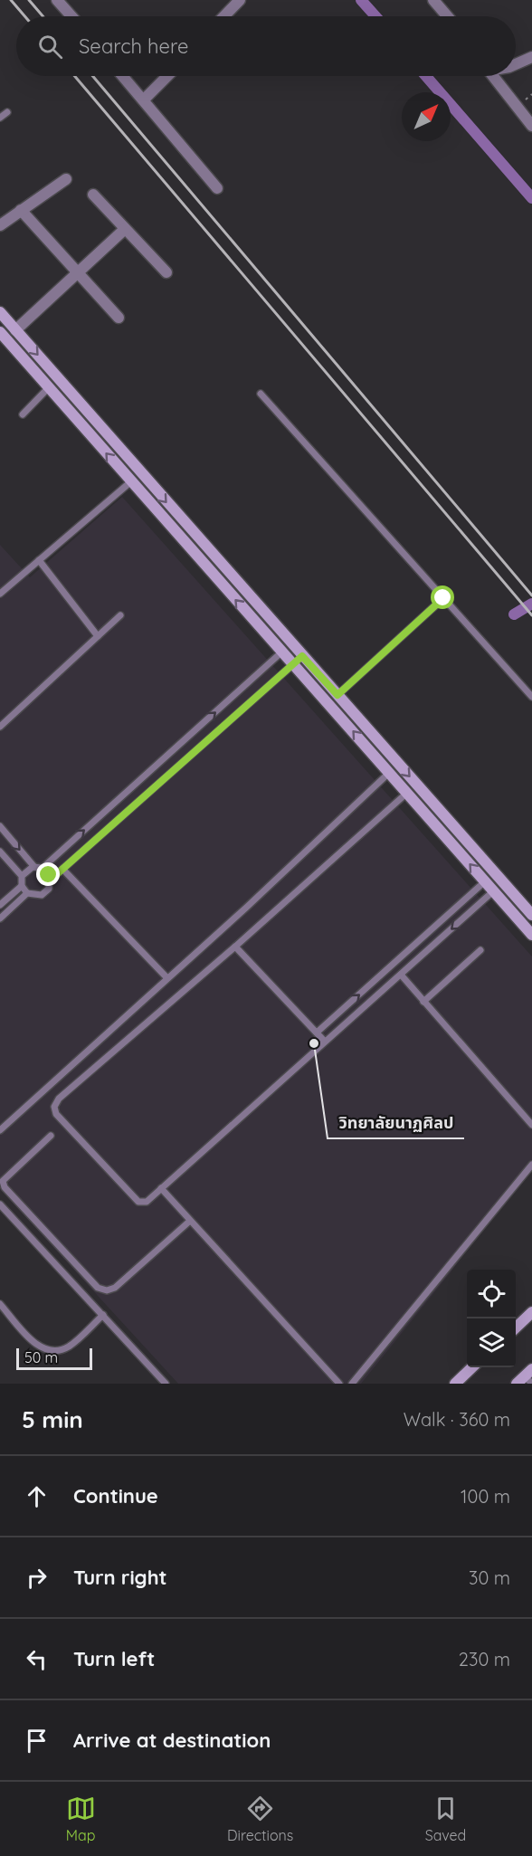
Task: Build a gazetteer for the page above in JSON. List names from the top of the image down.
{
  "places": ["วิทยาลัยนาฏศิลป"],
  "scale_bar": "50 m",
  "north": "top right",
  "page": {
    "search": "Search here",
    "scale": "50 m",
    "heading": ["5 min", "Walk · 360 m"],
    "list": [
      ["Continue", "100 m"],
      ["Turn right", "30 m"],
      ["Turn left", "230 m"],
      "Arrive at destination"
    ],
    "nav": ["Map", "Directions", "Saved"]
  }
}
